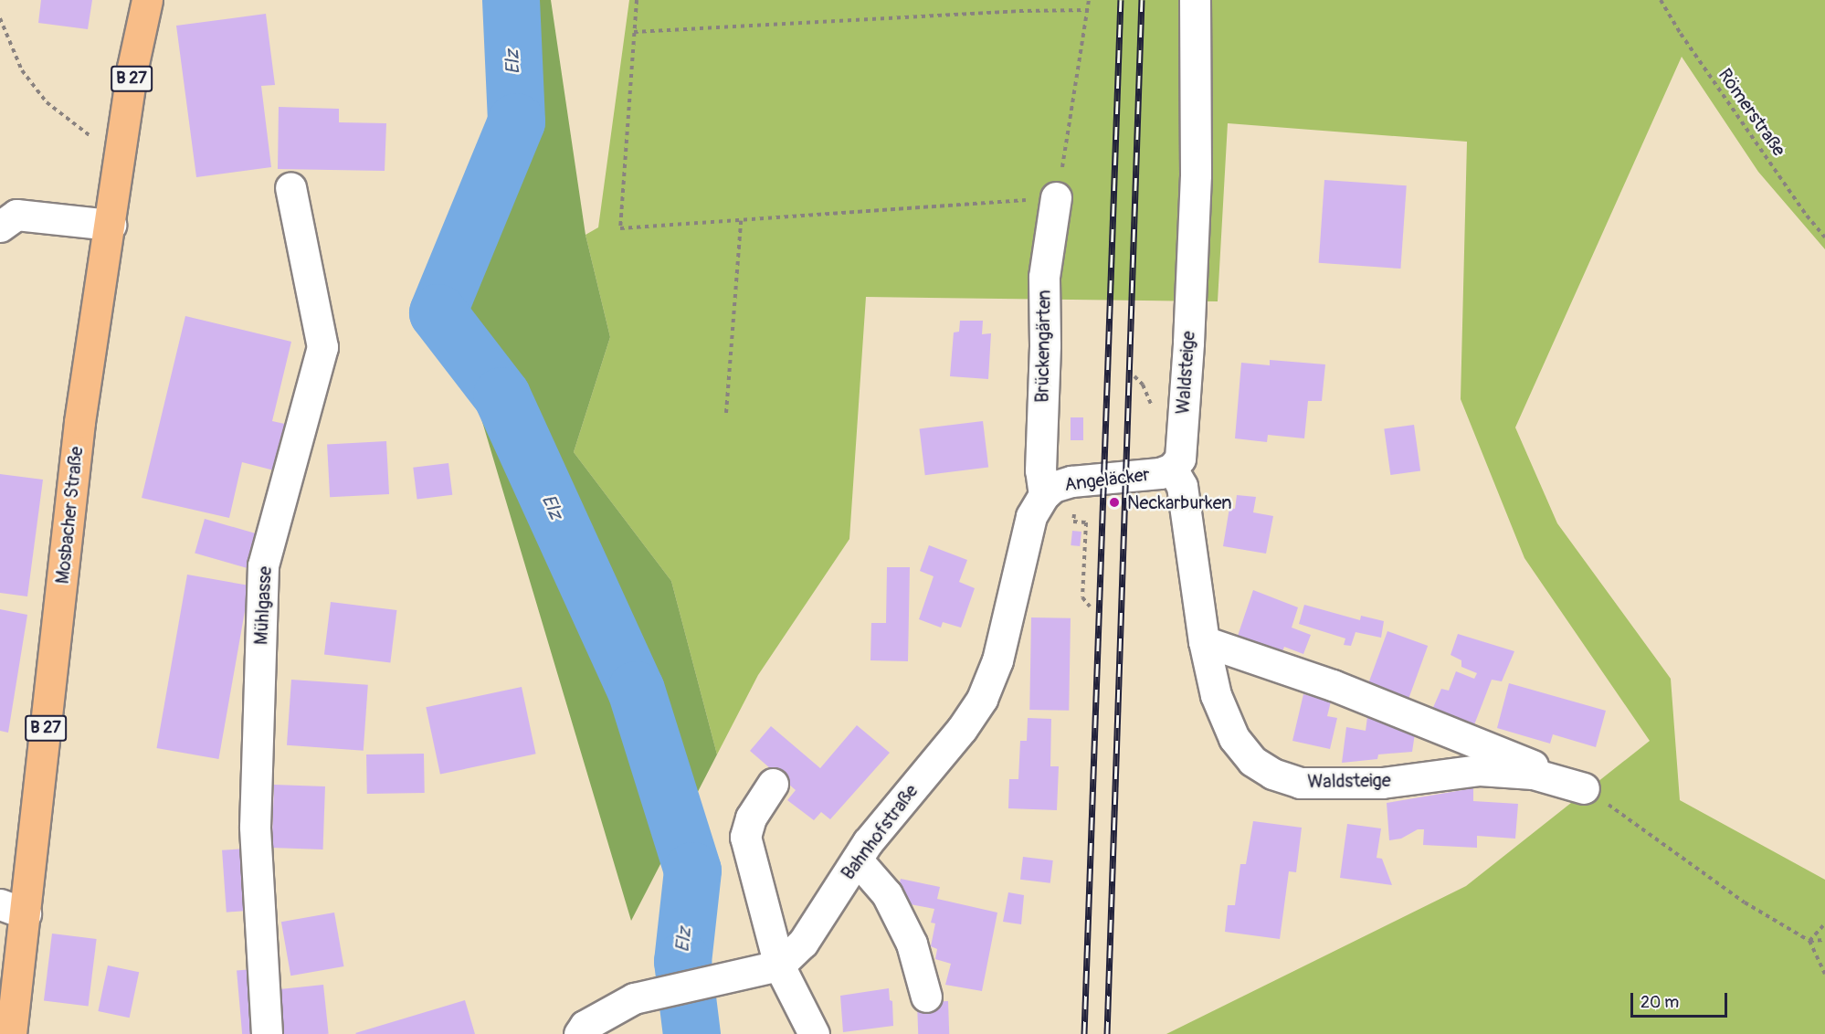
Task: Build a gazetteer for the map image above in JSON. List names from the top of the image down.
{
  "streets": {
    "main road": ["B 27", "Mosbacher Straße"],
    "street": [
      "Brückengärten",
      "Waldsteige",
      "Angeläcker",
      "Mühlgasse",
      "Bahnhofstraße"
    ],
    "path": ["Römerstraße"]
  },
  "crossings": [
    ["Brückengärten", "Angeläcker"],
    ["Brückengärten", "Bahnhofstraße"],
    ["Waldsteige", "Angeläcker"],
    ["Angeläcker", "Bahnhofstraße"]
  ],
  "water": ["Elz"],
  "places": ["Neckarburken"],
  "scale_bar": "20 m"
}
